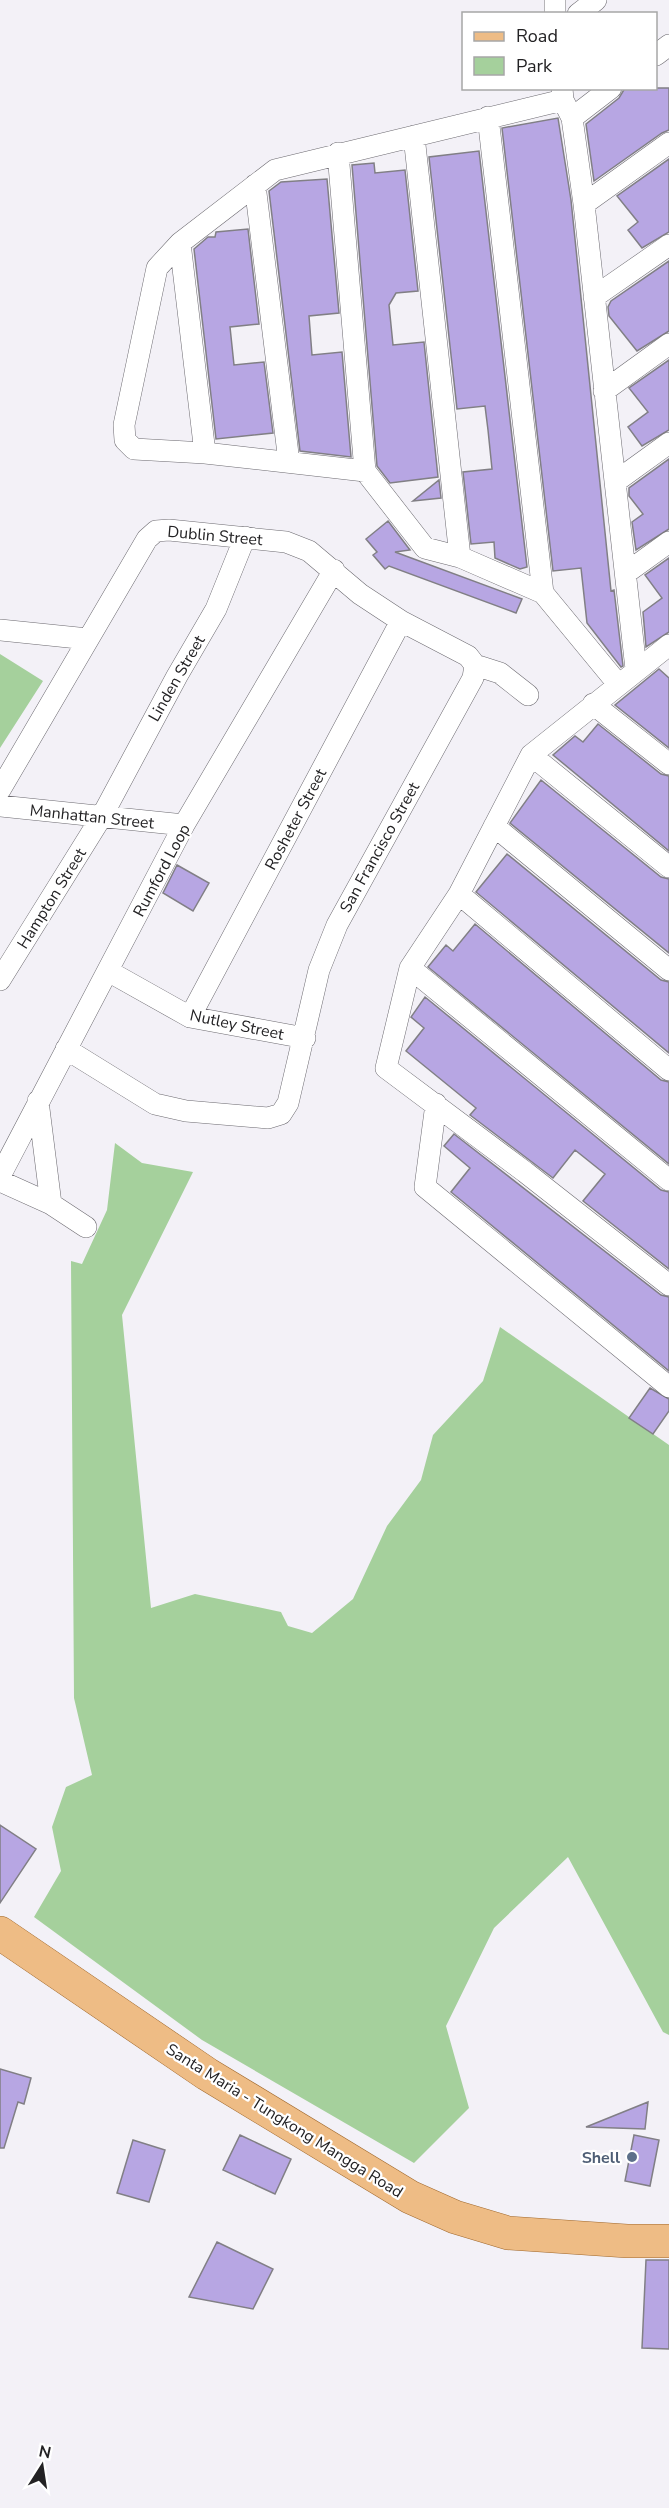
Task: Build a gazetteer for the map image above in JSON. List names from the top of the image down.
{
  "streets": {
    "main road": ["Santa Maria - Tungkong Mangga Road"],
    "street": [
      "Dublin Street",
      "Linden Street",
      "Manhattan Street",
      "Rosheter Street",
      "San Francisco Street",
      "Rumford Loop",
      "Hampton Street",
      "Nutley Street"
    ]
  },
  "crossings": [
    ["Dublin Street", "Linden Street"],
    ["Dublin Street", "Rosheter Street"],
    ["Dublin Street", "San Francisco Street"],
    ["Dublin Street", "Rumford Loop"],
    ["Linden Street", "Manhattan Street"],
    ["Linden Street", "Hampton Street"],
    ["Manhattan Street", "Rumford Loop"],
    ["Manhattan Street", "Hampton Street"],
    ["Rosheter Street", "Nutley Street"],
    ["San Francisco Street", "Rumford Loop"],
    ["San Francisco Street", "Nutley Street"],
    ["Rumford Loop", "Nutley Street"]
  ],
  "places": ["Shell"],
  "legend": ["Road", "Park"],
  "north": "top"
}
